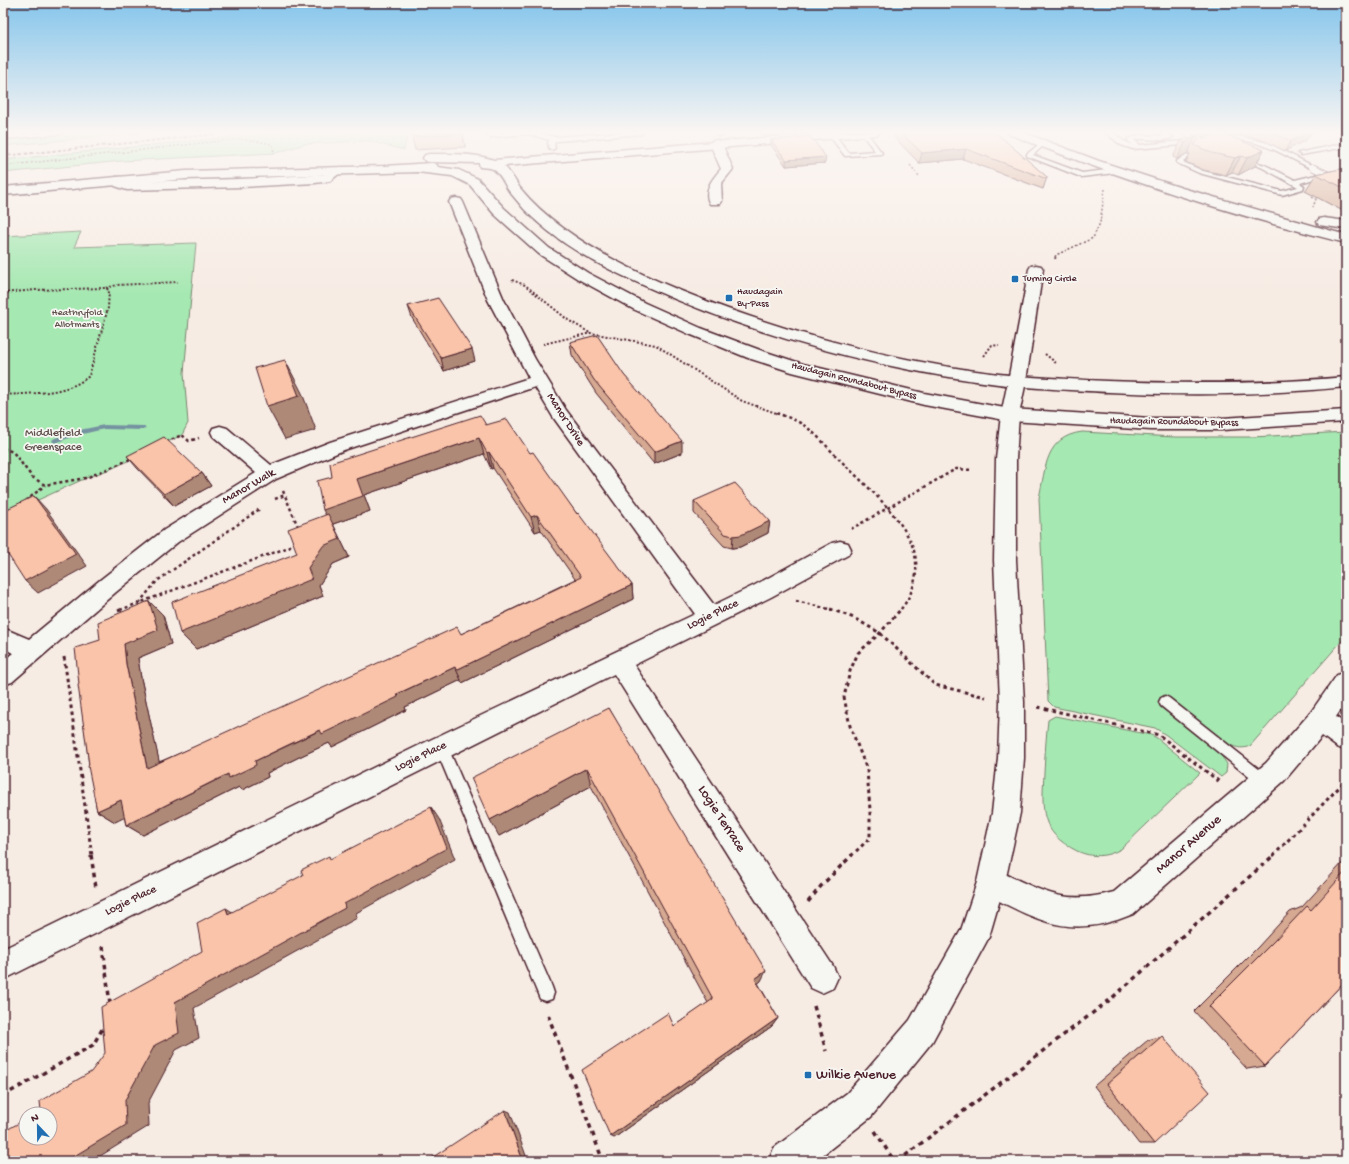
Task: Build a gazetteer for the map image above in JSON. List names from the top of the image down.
{
  "streets": {
    "main road": [
      "Haudagain Roundabout Bypass",
      "Manor Drive",
      "Manor Walk",
      "Logie Place",
      "Logie Terrace",
      "Manor Avenue"
    ]
  },
  "crossings": [
    ["Manor Drive", "Manor Walk"],
    ["Manor Drive", "Logie Place"],
    ["Logie Place", "Logie Terrace"]
  ],
  "parks": ["Heathryfold Allotments", "Middlefield Greenspace"],
  "places": {
    "transit": ["Turning Circle", "Haudagain By-Pass", "Wilkie Avenue"]
  },
  "north": "top"
}
